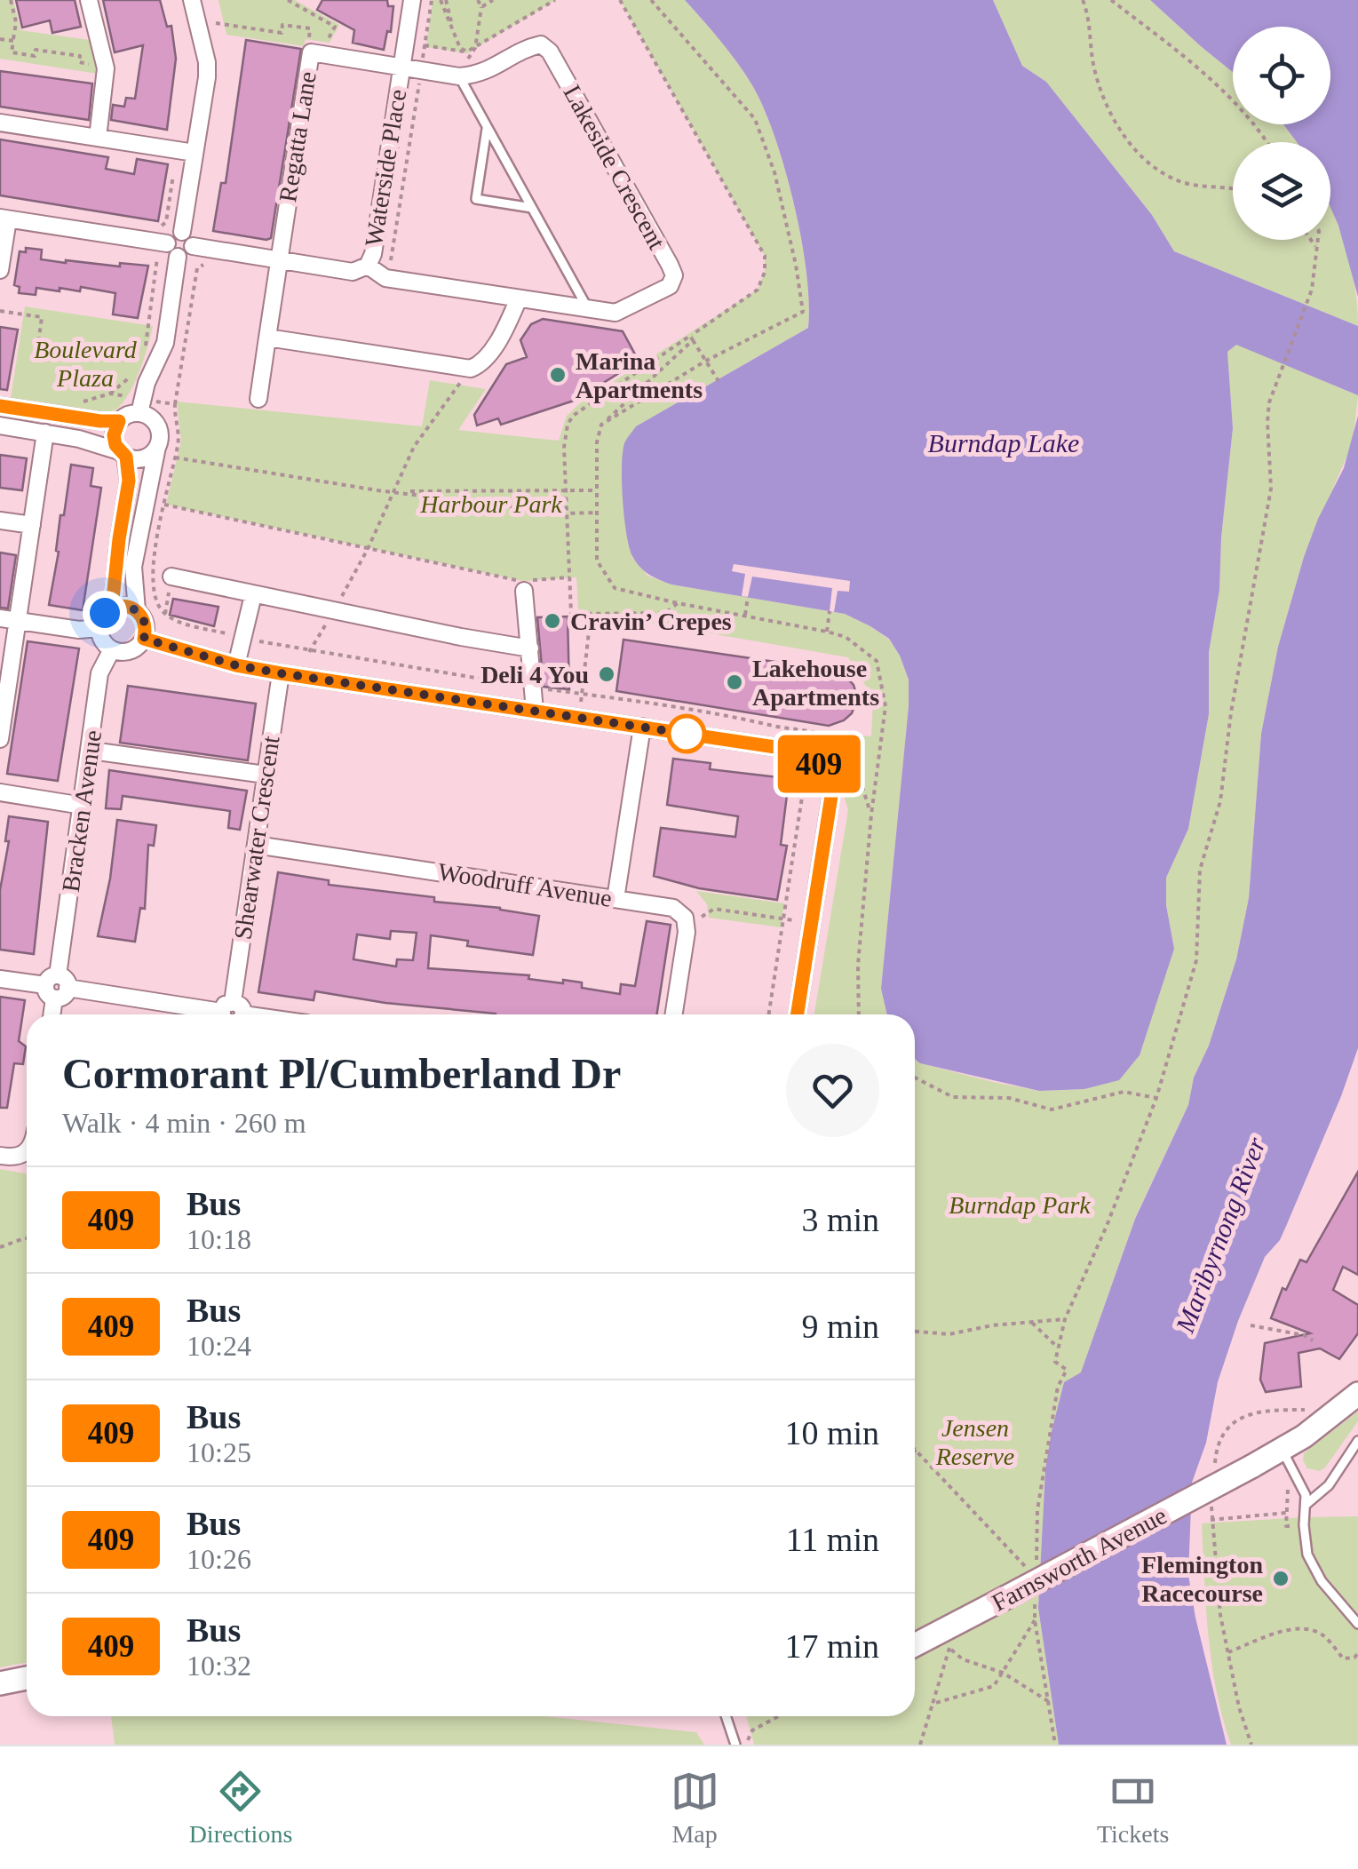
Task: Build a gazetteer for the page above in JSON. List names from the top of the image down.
{
  "streets": {
    "main road": ["Farnsworth Avenue"],
    "street": [
      "Regatta Lane",
      "Lakeside Crescent",
      "Waterside Place",
      "Bracken Avenue",
      "Shearwater Crescent",
      "Woodruff Avenue"
    ]
  },
  "crossings": [
    ["Regatta Lane", "Lakeside Crescent"],
    ["Regatta Lane", "Waterside Place"],
    ["Lakeside Crescent", "Waterside Place"],
    ["Shearwater Crescent", "Woodruff Avenue"]
  ],
  "water": ["Burndap Lake", "Maribyrnong River"],
  "parks": [
    "Boulevard Plaza",
    "Harbour Park",
    "Burndap Park",
    "Jensen Reserve"
  ],
  "places": [
    "Marina Apartments",
    "Cravin’ Crepes",
    "Deli 4 You",
    "Lakehouse Apartments",
    "Flemington Racecourse"
  ],
  "lines": ["bus line 409"],
  "page": {
    "on_map": "409",
    "heading": ["Cormorant Pl/Cumberland Dr", "Walk · 4 min · 260 m"],
    "list": [
      {
        "mark": "409",
        "name": "Bus",
        "note": "10:18",
        "value": "3 min"
      },
      {
        "mark": "409",
        "name": "Bus",
        "note": "10:24",
        "value": "9 min"
      },
      {
        "mark": "409",
        "name": "Bus",
        "note": "10:25",
        "value": "10 min"
      },
      {
        "mark": "409",
        "name": "Bus",
        "note": "10:26",
        "value": "11 min"
      },
      {
        "mark": "409",
        "name": "Bus",
        "note": "10:32",
        "value": "17 min"
      }
    ],
    "tabs": ["Directions", "Map", "Tickets"]
  }
}
